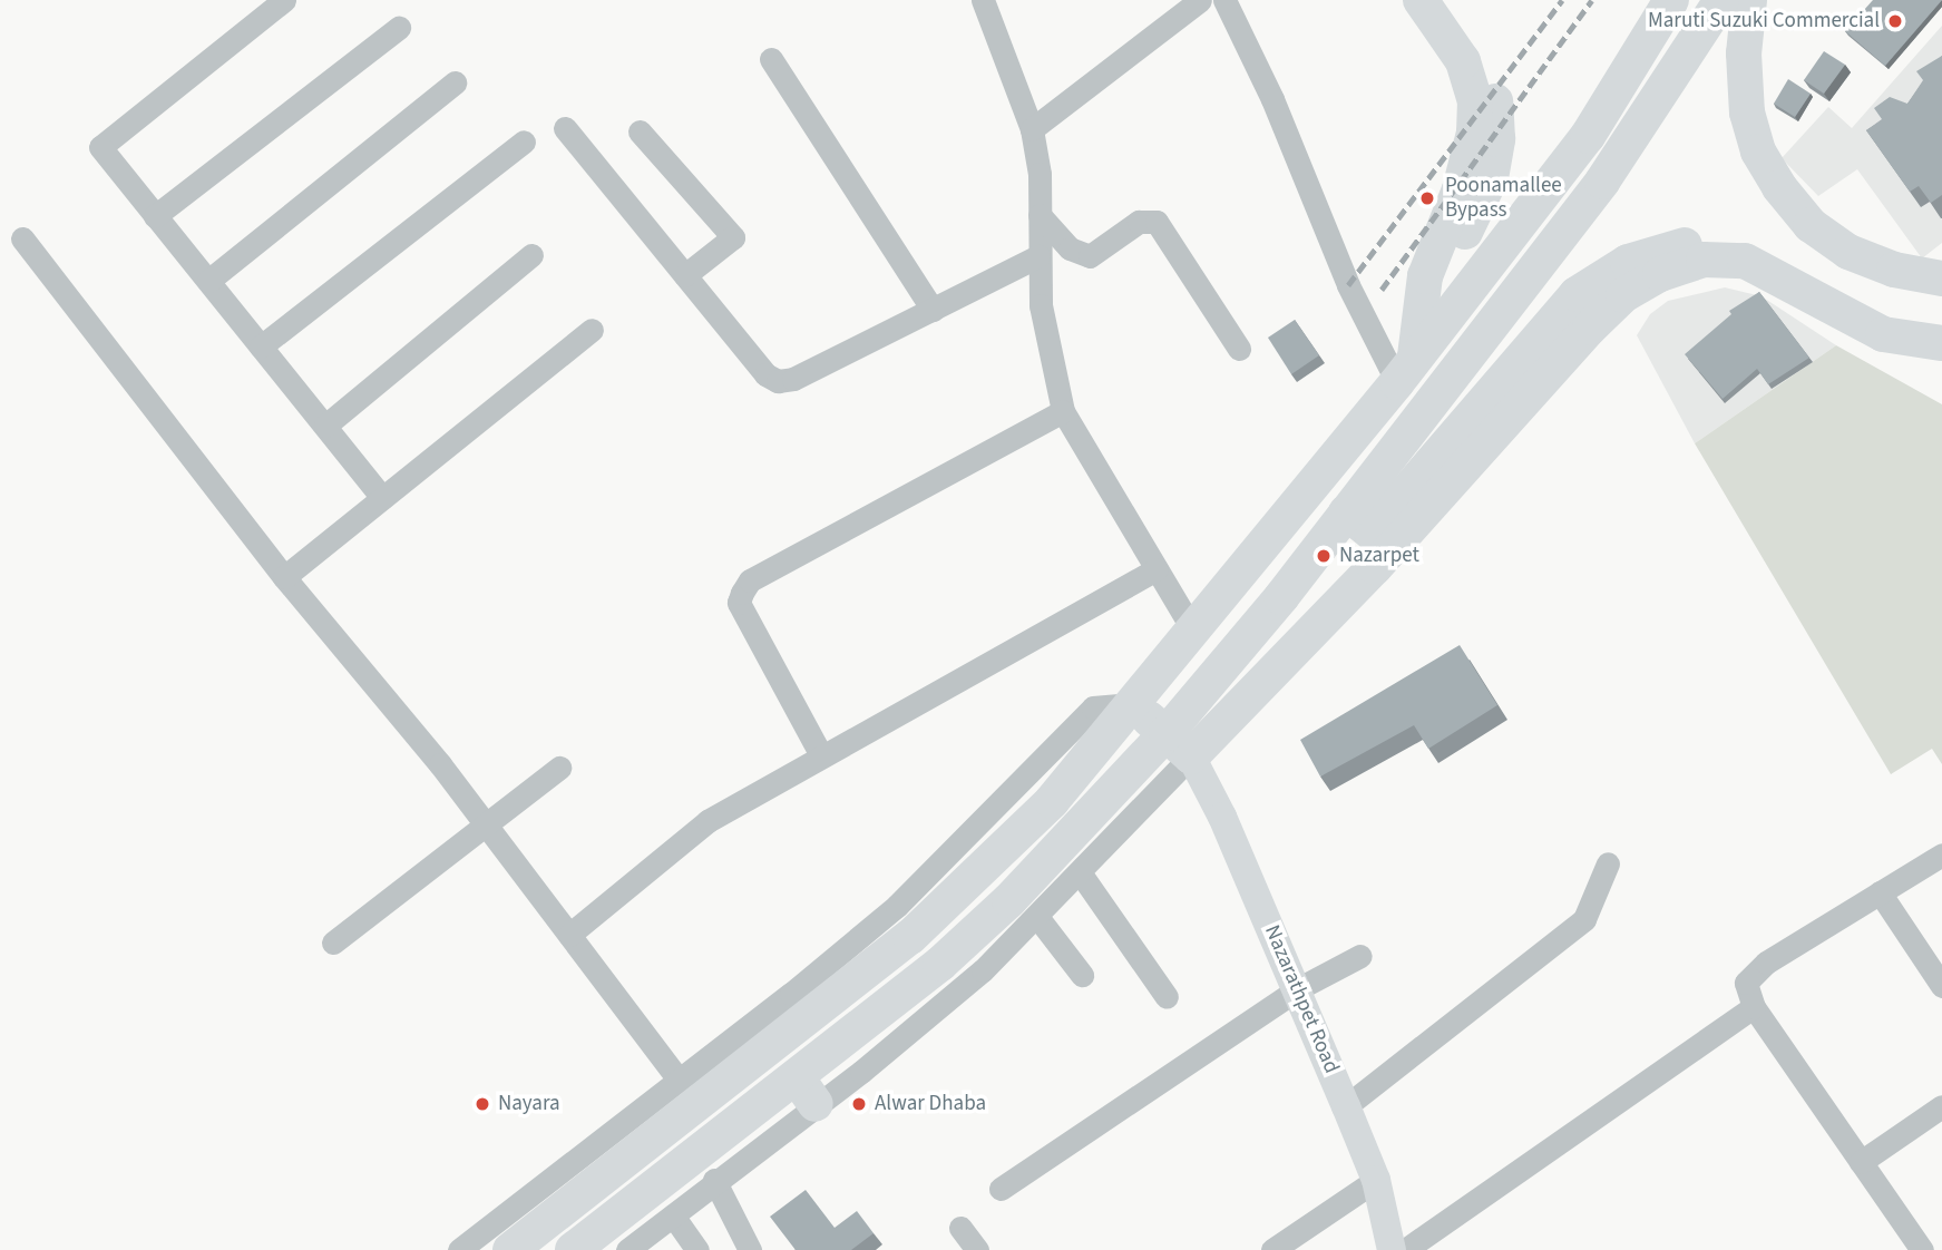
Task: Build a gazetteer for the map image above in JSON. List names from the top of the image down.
{
  "streets": {
    "main road": ["Nazarathpet Road"]
  },
  "places": [
    "Maruti Suzuki Commercial",
    "Poonamallee Bypass",
    "Nazarpet",
    "Nayara",
    "Alwar Dhaba"
  ]
}
